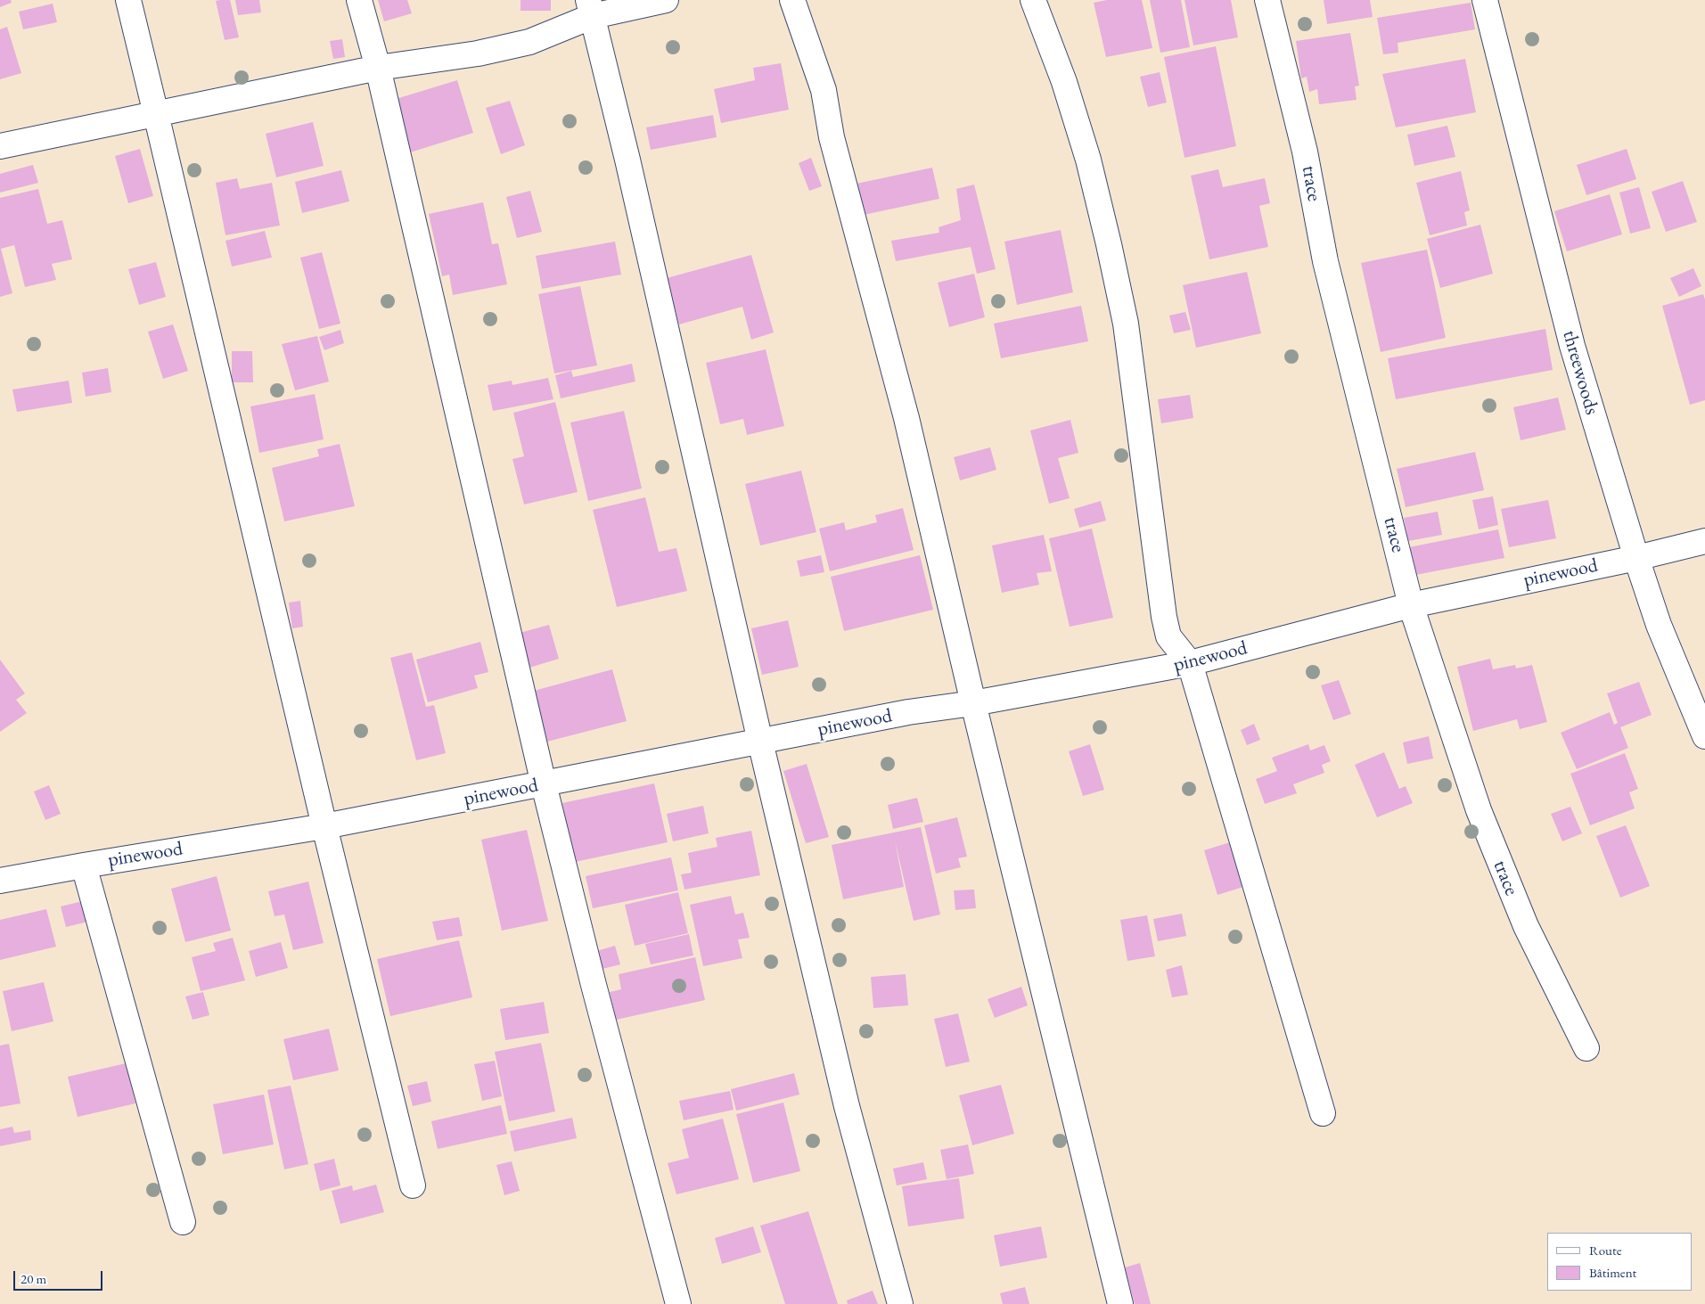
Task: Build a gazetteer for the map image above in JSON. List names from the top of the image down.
{
  "streets": {
    "street": ["trace", "threewoods", "pinewood"]
  },
  "crossings": [
    ["trace", "pinewood"],
    ["threewoods", "pinewood"]
  ],
  "legend": ["Route", "Bâtiment"],
  "scale_bar": "20 m"
}
